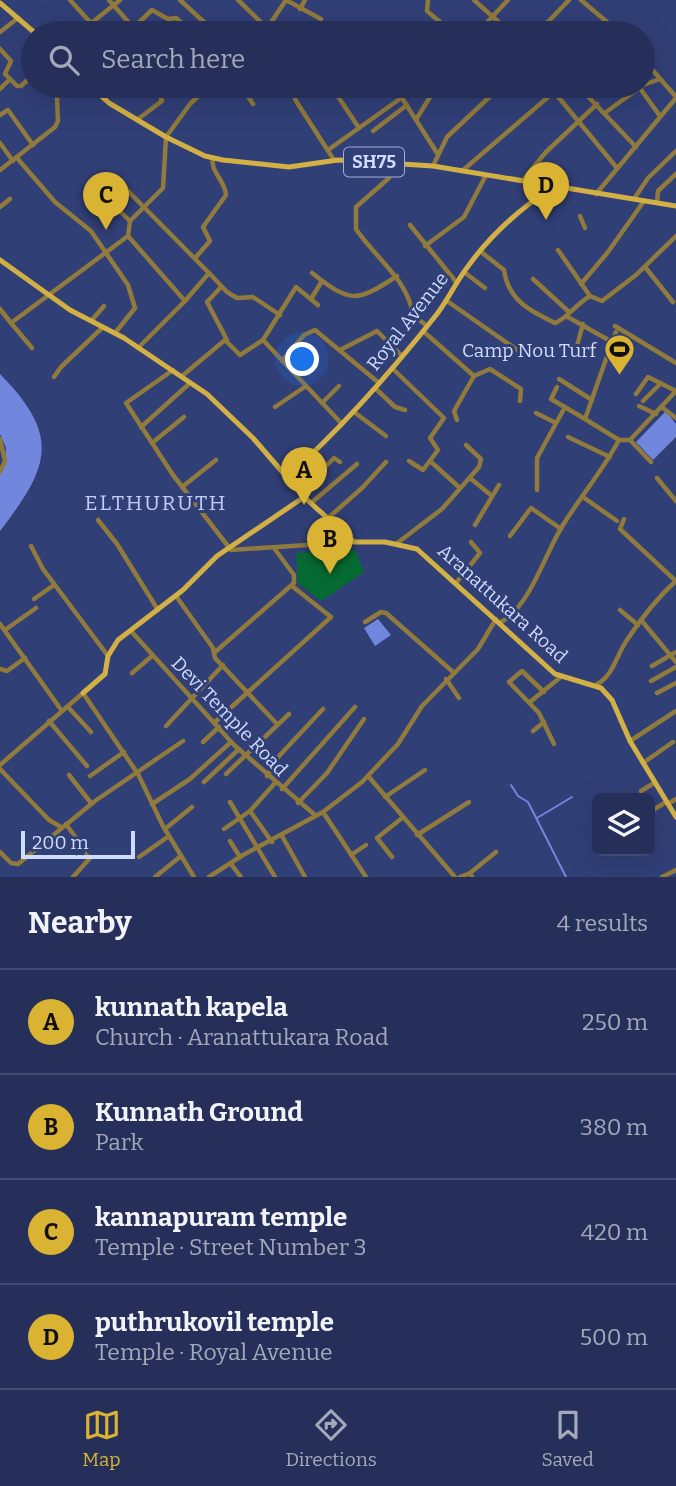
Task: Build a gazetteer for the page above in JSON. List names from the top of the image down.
{
  "streets": {
    "main road": ["SH75", "Royal Avenue", "Aranattukara Road"],
    "street": ["Devi Temple Road"]
  },
  "crossings": [
    ["SH75", "Royal Avenue"]
  ],
  "districts": ["ELTHURUTH"],
  "places": {
    "sports": ["Camp Nou Turf"]
  },
  "scale_bar": "200 m",
  "page": {
    "search": "Search here",
    "pins": [
      "D",
      "C",
      "A",
      "B"
    ],
    "scale": "200 m",
    "heading": ["Nearby", "4 results"],
    "list": [
      {
        "mark": "A",
        "name": "kunnath kapela",
        "note": "Church · Aranattukara Road",
        "value": "250 m"
      },
      {
        "mark": "B",
        "name": "Kunnath Ground",
        "note": "Park",
        "value": "380 m"
      },
      {
        "mark": "C",
        "name": "kannapuram temple",
        "note": "Temple · Street Number 3",
        "value": "420 m"
      },
      {
        "mark": "D",
        "name": "puthrukovil temple",
        "note": "Temple · Royal Avenue",
        "value": "500 m"
      }
    ],
    "nav": ["Map", "Directions", "Saved"]
  }
}
